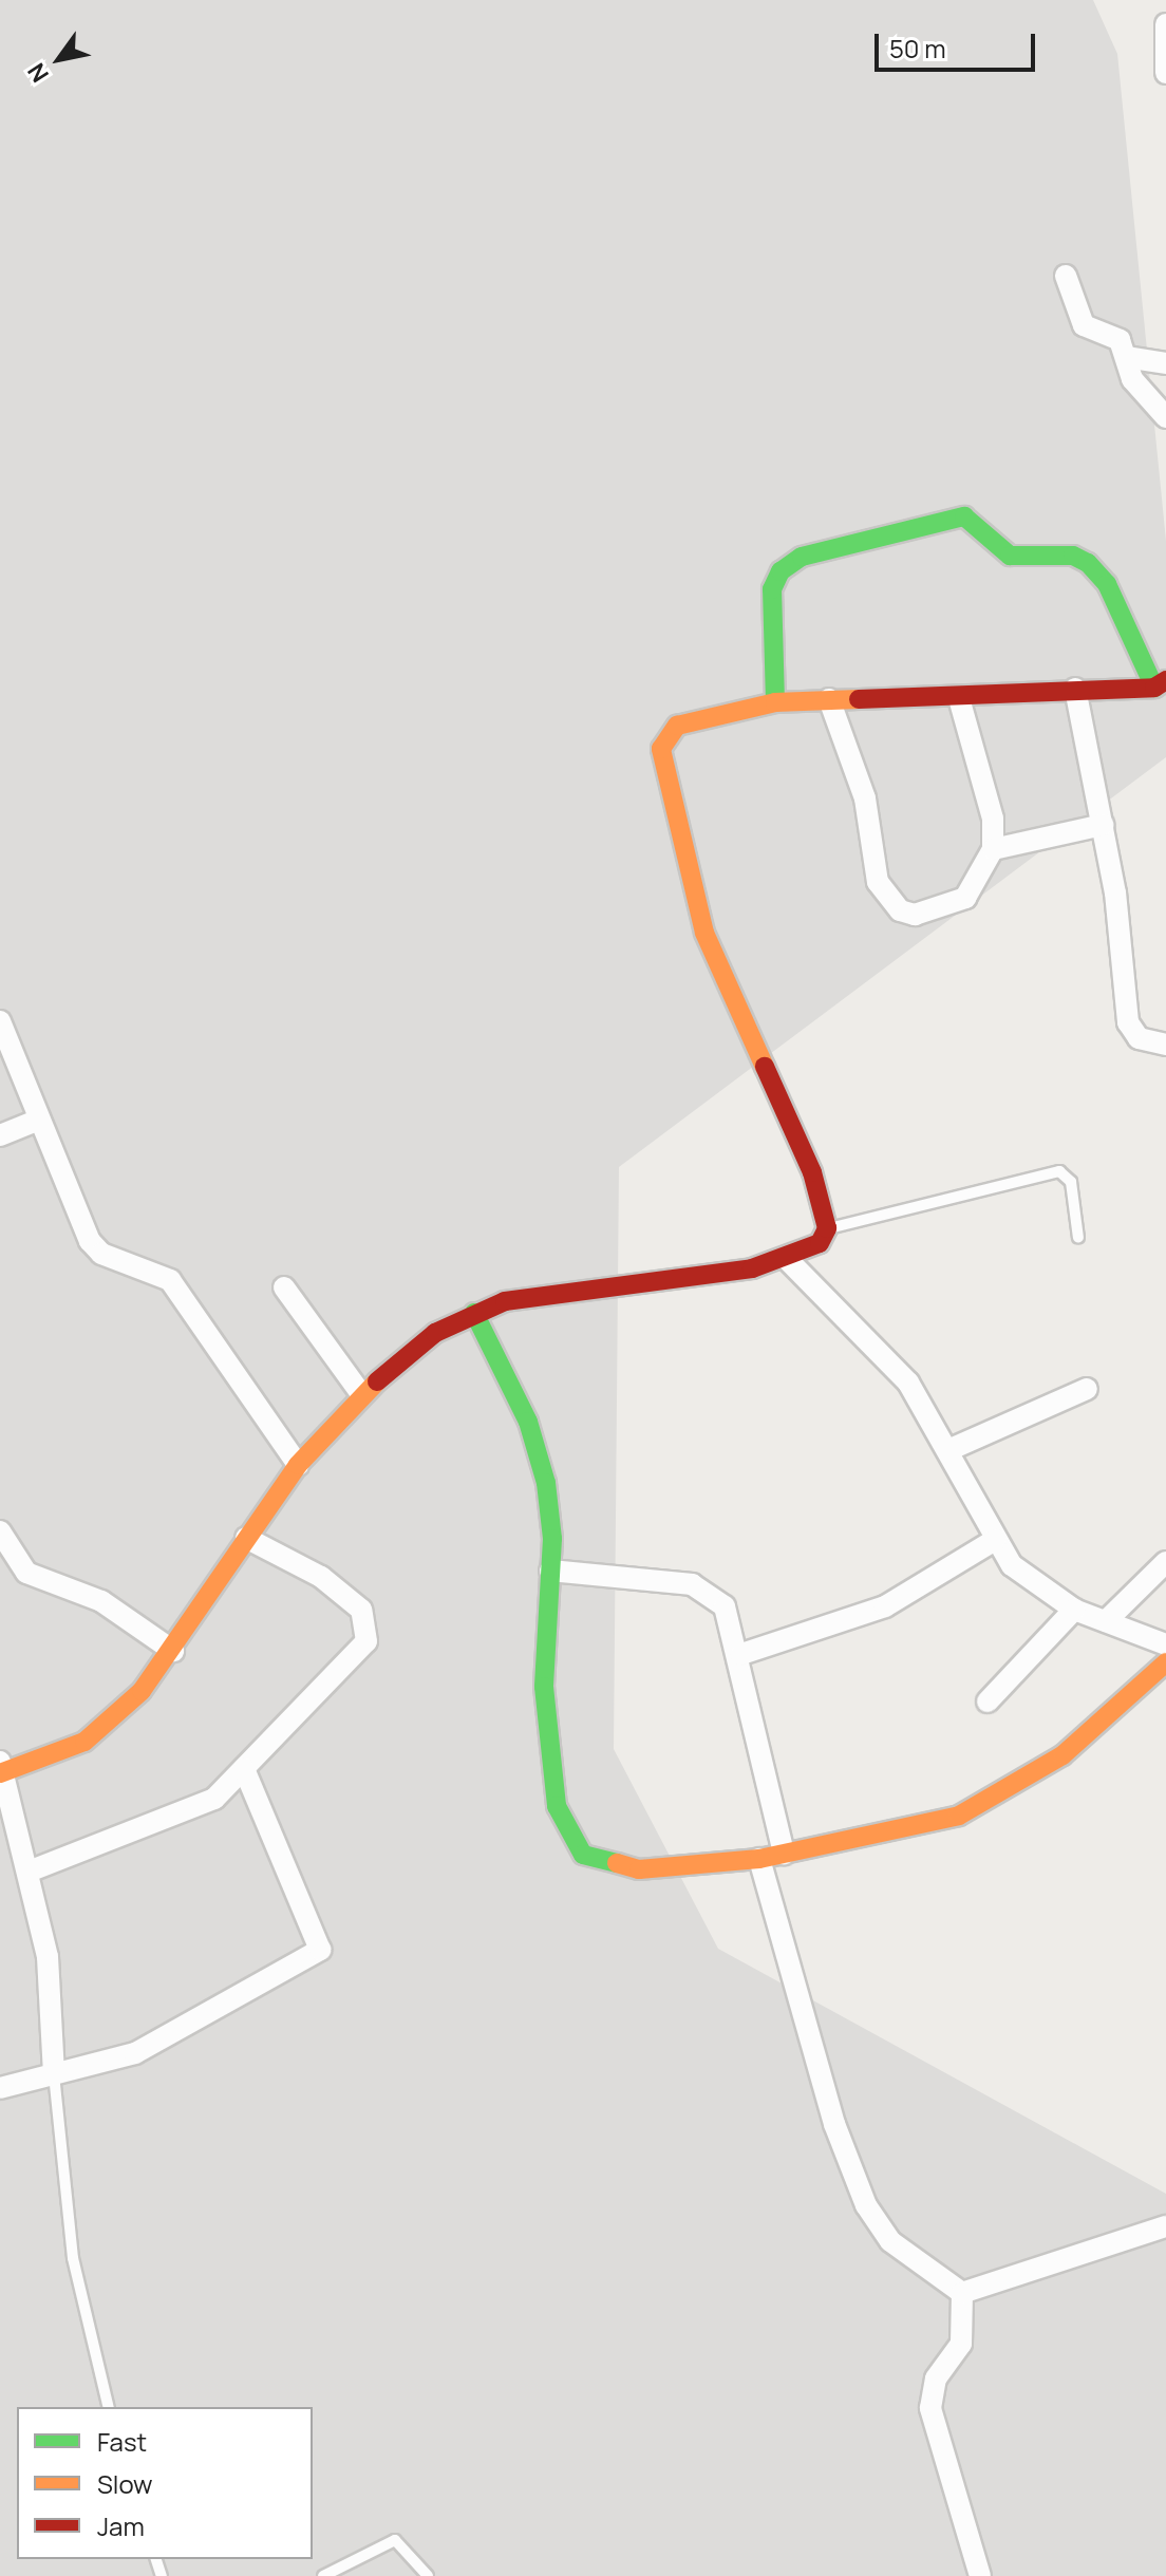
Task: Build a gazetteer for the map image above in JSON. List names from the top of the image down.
{
  "legend": ["Fast", "Slow", "Jam"],
  "scale_bar": "50 m",
  "north": "bottom left"
}
